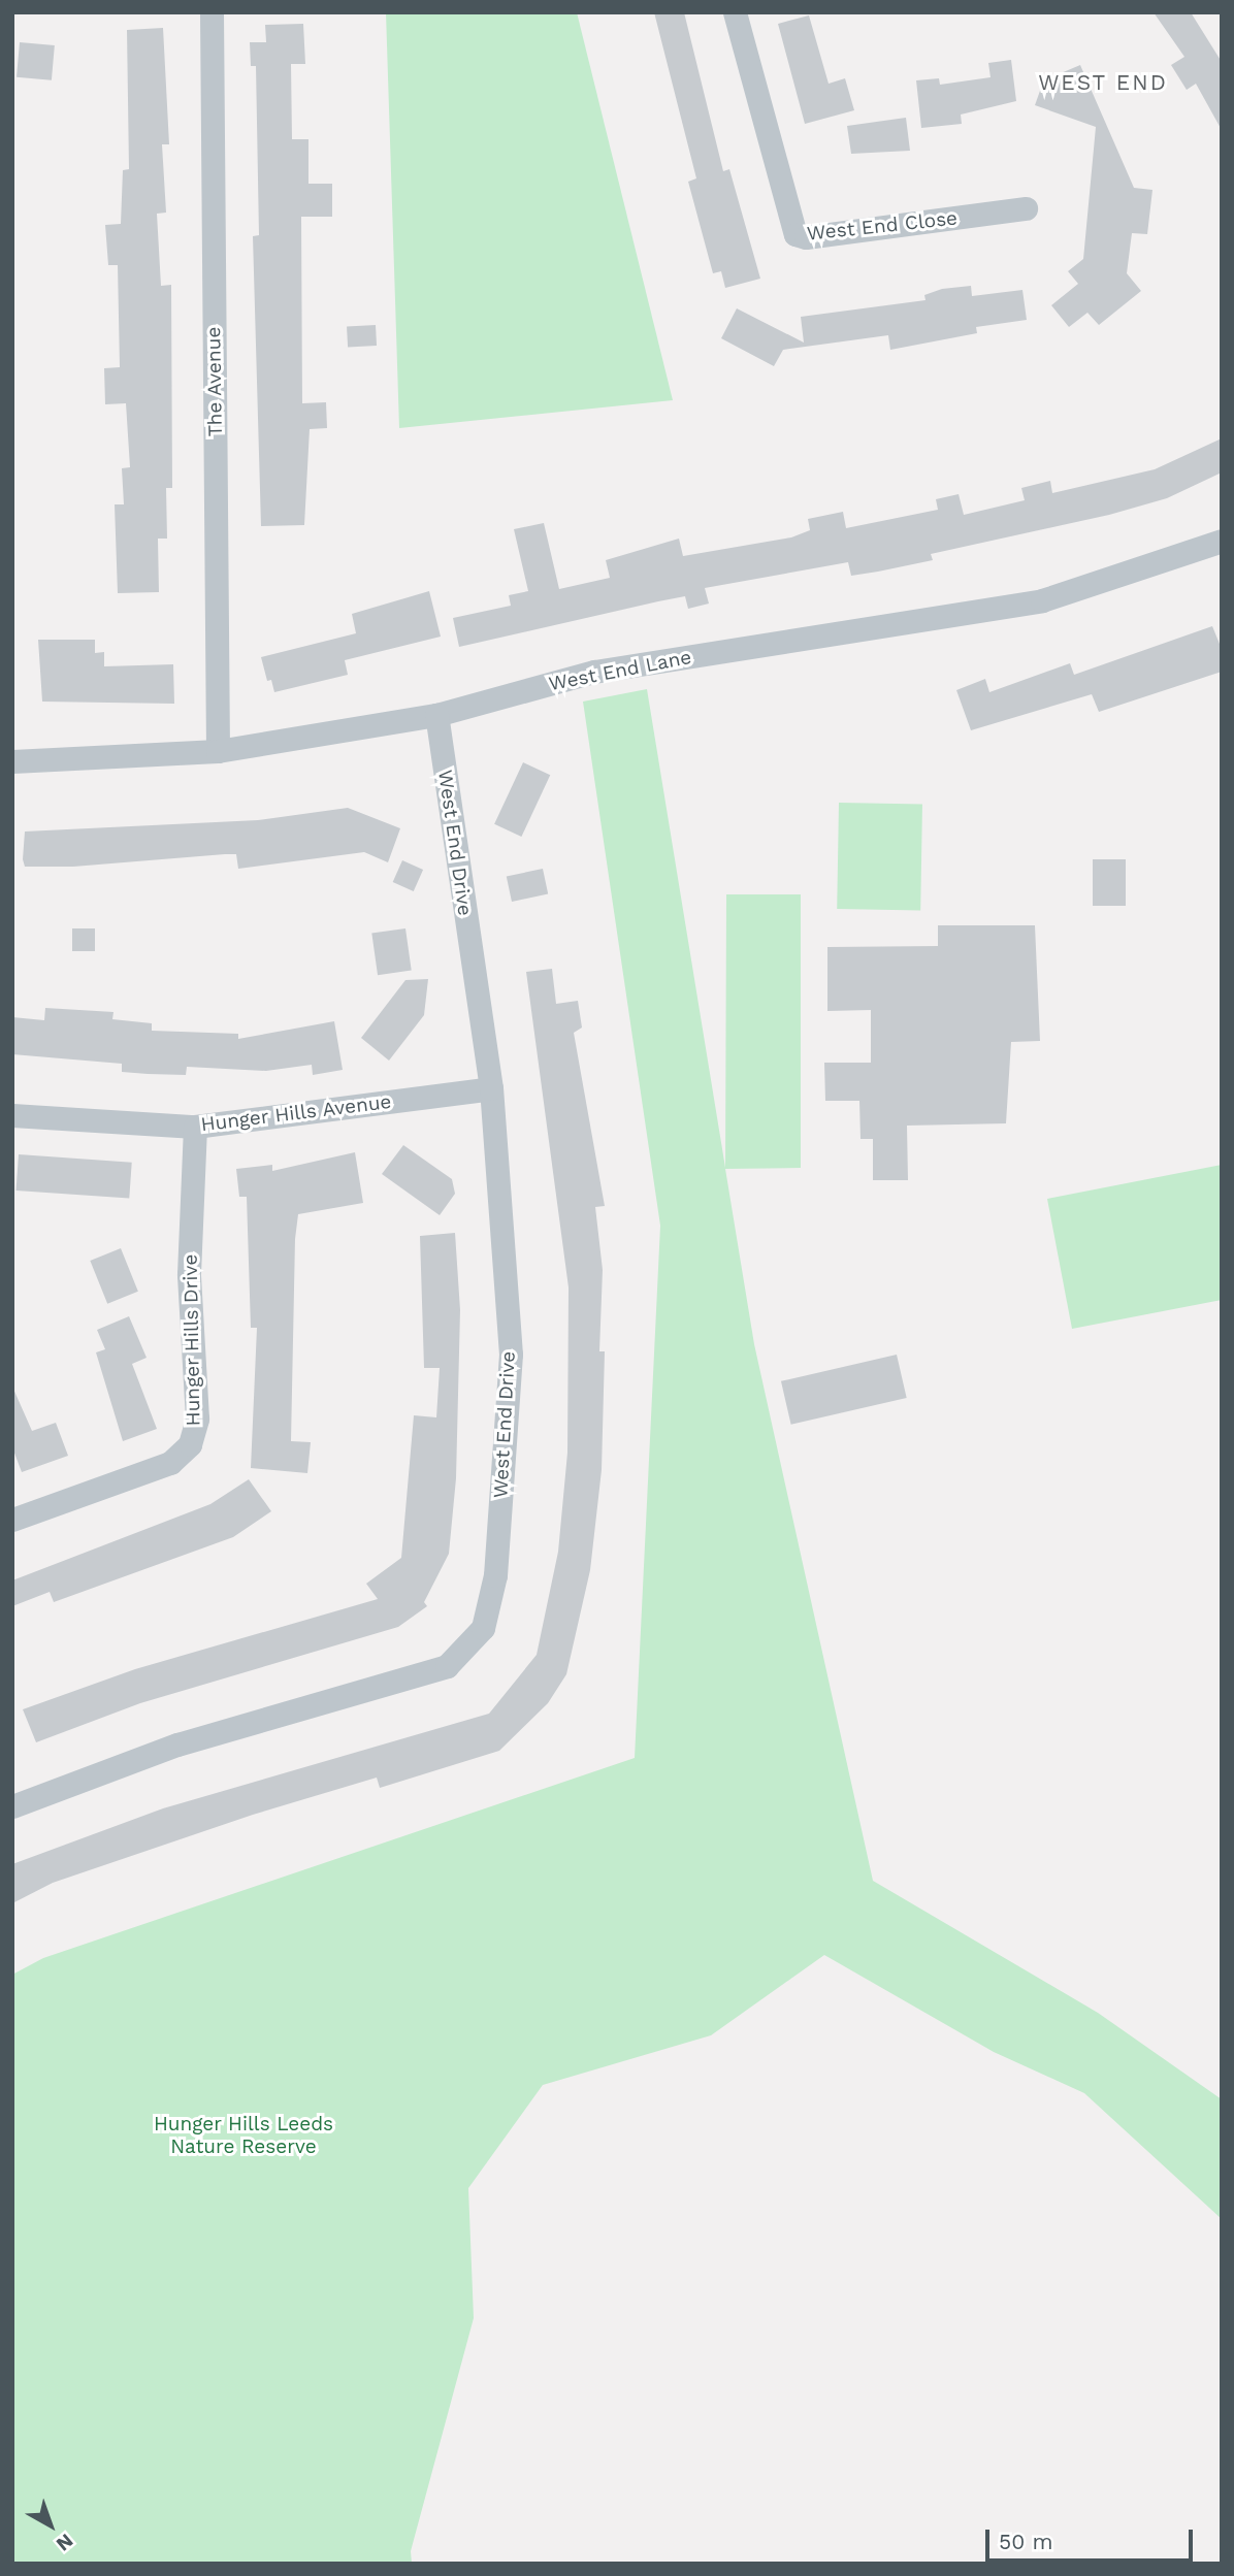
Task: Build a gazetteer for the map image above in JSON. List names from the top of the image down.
{
  "streets": {
    "street": [
      "West End Close",
      "The Avenue",
      "West End Lane",
      "West End Drive",
      "Hunger Hills Avenue",
      "Hunger Hills Drive"
    ]
  },
  "crossings": [
    ["The Avenue", "West End Lane"],
    ["West End Lane", "West End Drive"],
    ["West End Drive", "Hunger Hills Avenue"],
    ["Hunger Hills Avenue", "Hunger Hills Drive"]
  ],
  "districts": ["WEST END"],
  "parks": ["Hunger Hills Leeds Nature Reserve"],
  "scale_bar": "50 m",
  "north": "bottom right"
}
